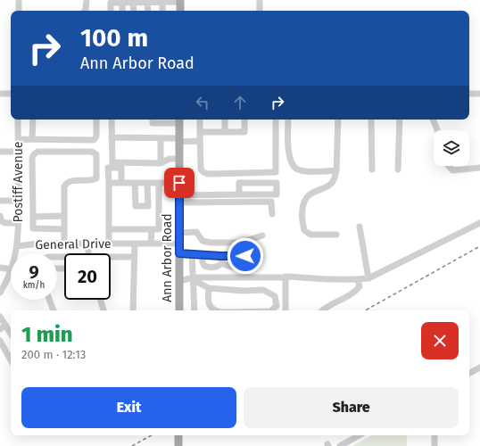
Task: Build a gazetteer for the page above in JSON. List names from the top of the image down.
{
  "streets": {
    "main road": ["Ann Arbor Road"],
    "street": ["Postiff Avenue", "General Drive"]
  },
  "crossings": [
    ["Postiff Avenue", "General Drive"],
    ["General Drive", "Ann Arbor Road"]
  ],
  "page": {
    "turn": ["100 m", "Ann Arbor Road"],
    "speed": "9 km/h",
    "limit": "20",
    "heading": ["1 min", "200 m · 12:13"],
    "buttons": ["Exit", "Share"]
  }
}
